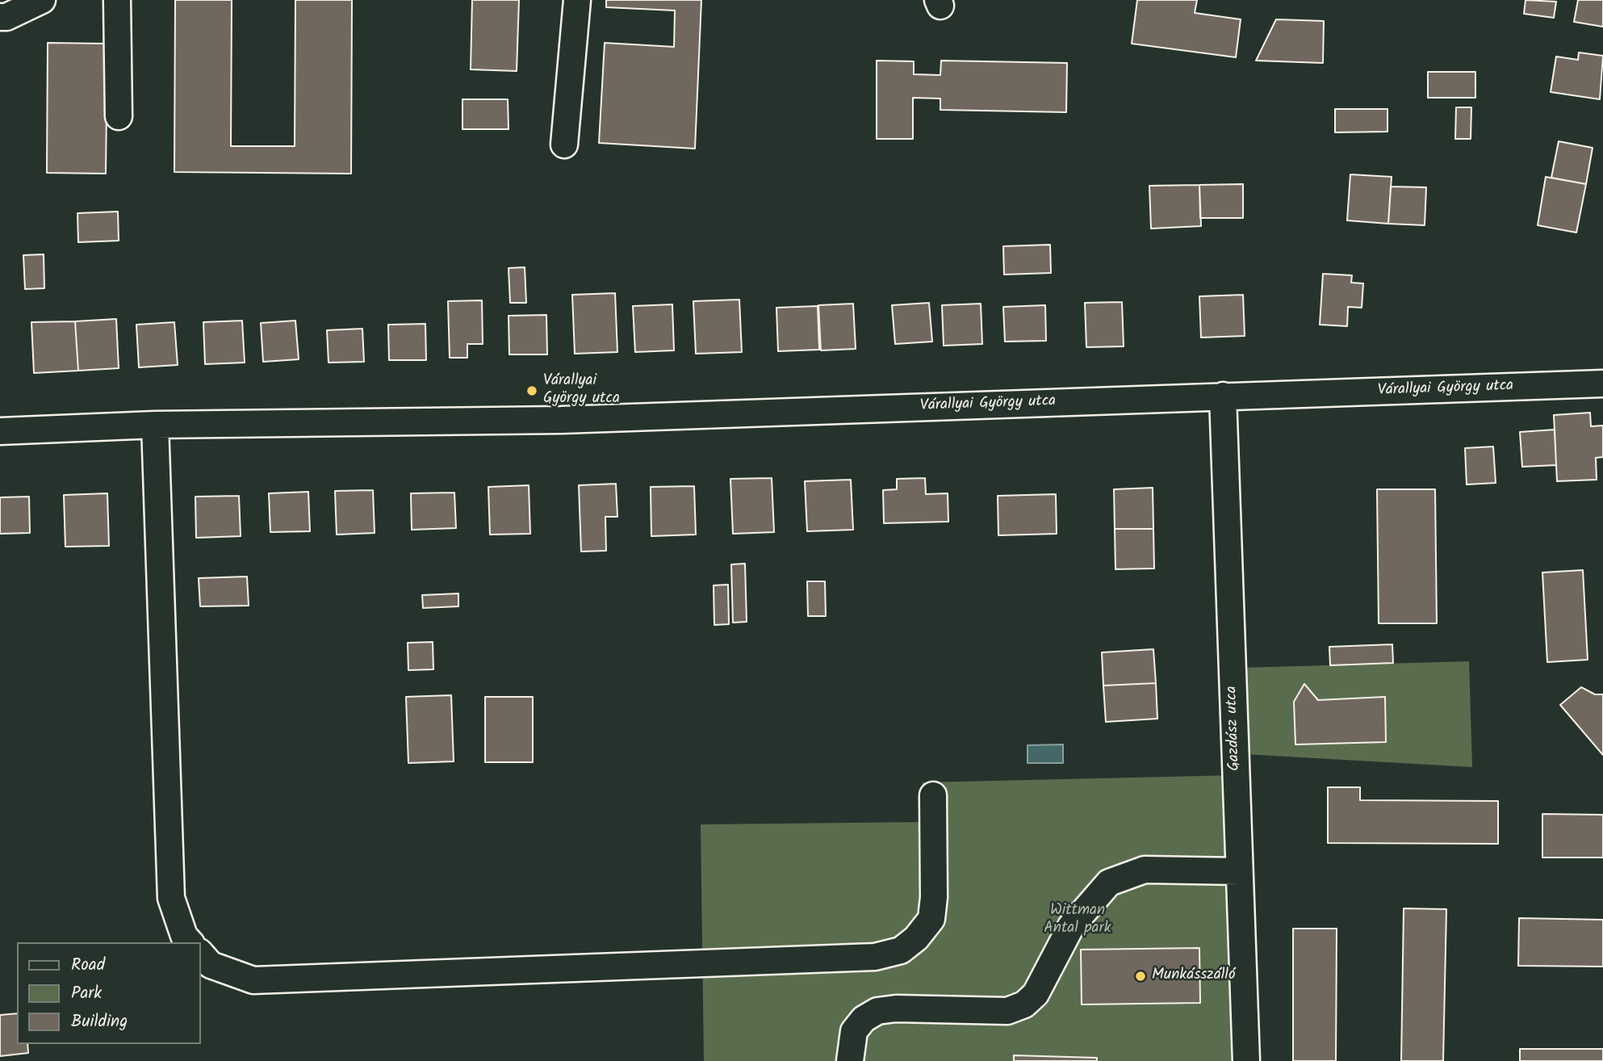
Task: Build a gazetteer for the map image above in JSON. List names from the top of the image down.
{
  "streets": {
    "street": ["Várallyai György utca", "Gazdász utca"]
  },
  "crossings": [
    ["Várallyai György utca", "Gazdász utca"]
  ],
  "parks": ["Wittman Antal park"],
  "places": ["Várallyai György utca", "Munkásszálló"],
  "legend": ["Road", "Park", "Building"]
}
